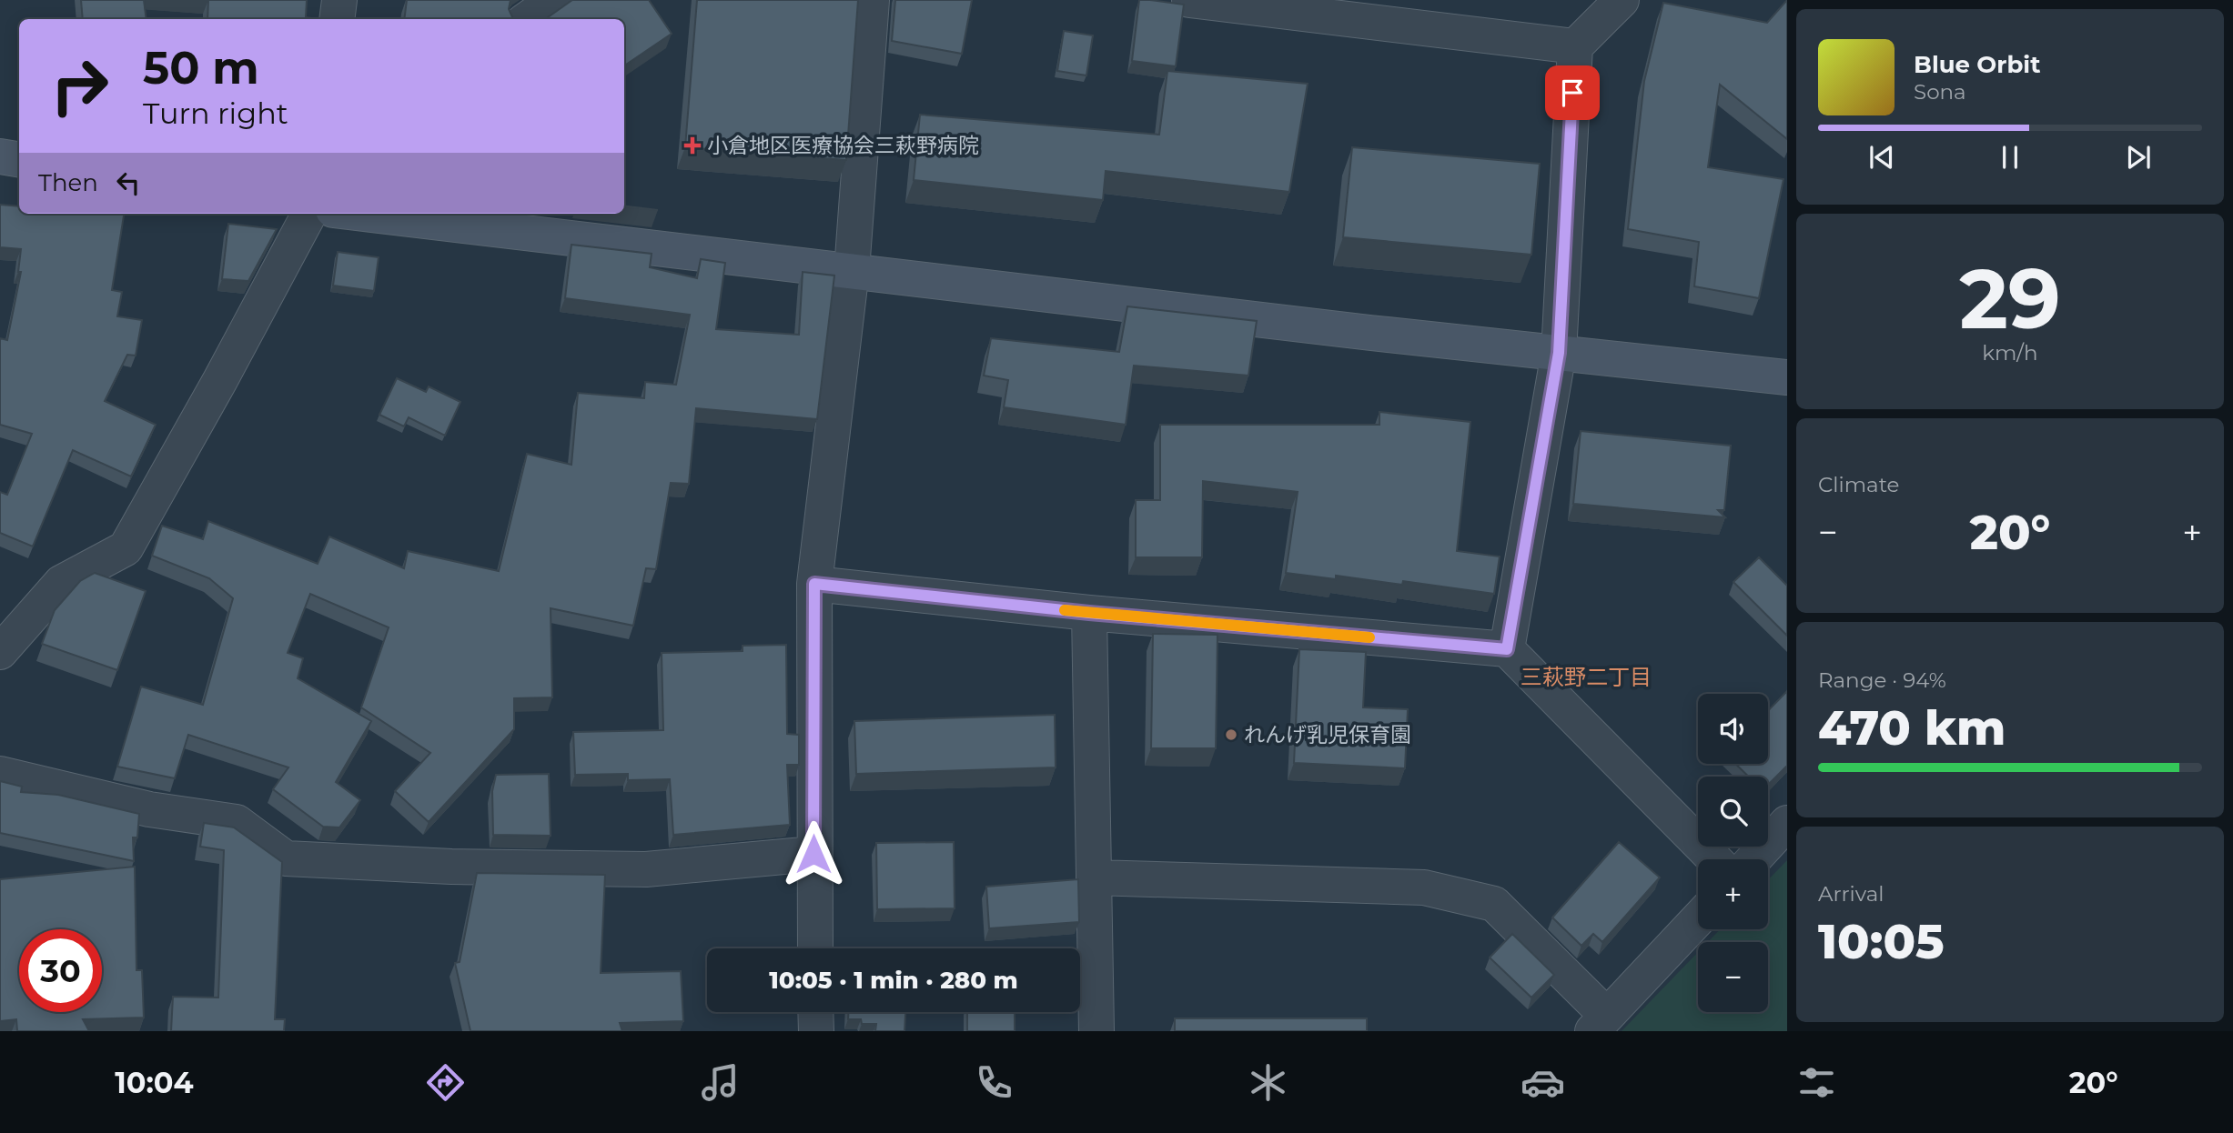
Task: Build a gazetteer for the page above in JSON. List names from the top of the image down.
{
  "districts": ["三萩野二丁目"],
  "places": {
    "health": ["小倉地区医療協会三萩野病院"],
    "other": ["れんげ乳児保育園"]
  },
  "page": {
    "turn": ["50 m", "Turn right"],
    "song": ["Blue Orbit", "Sona"],
    "then": "Then",
    "tile": [
      ["29", "km/h"],
      "Climate",
      ["Range · 94%", "470 km"],
      ["Arrival", "10:05"]
    ],
    "heat": ["−", "20°", "+"],
    "map_buttons": ["+", "−"],
    "limit": "30",
    "trip": "10:05 · 1 min · 280 m",
    "tabs": ["10:04", "20°"]
  }
}
